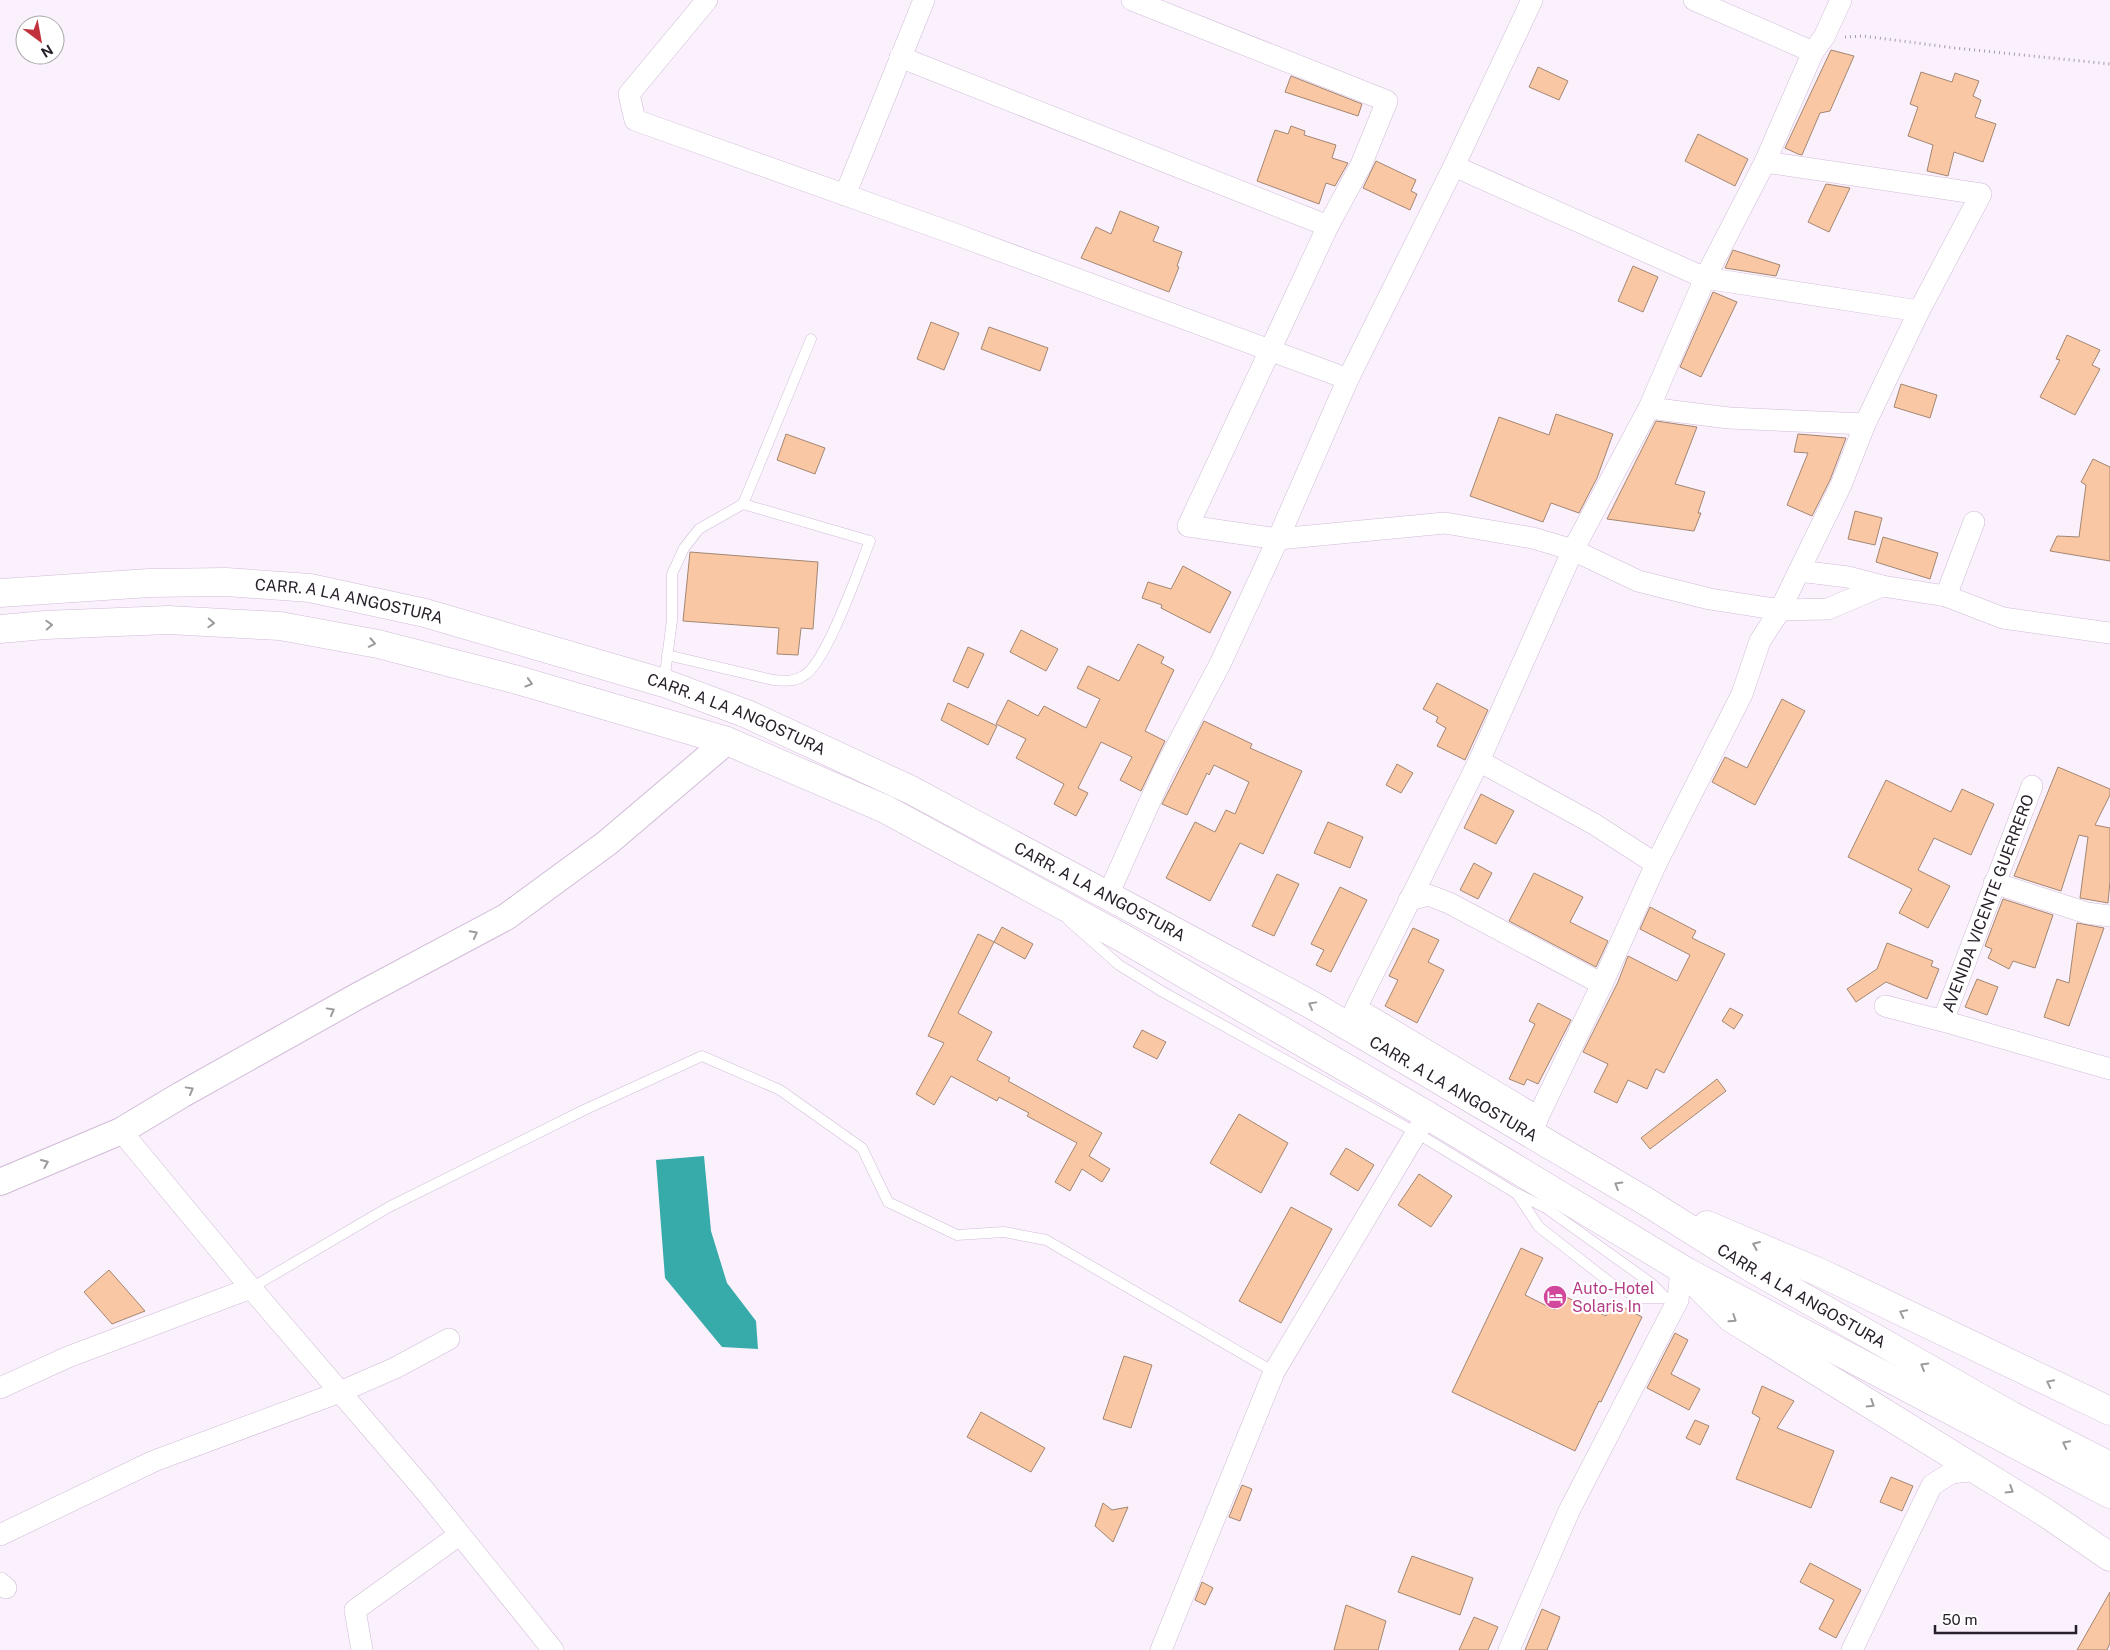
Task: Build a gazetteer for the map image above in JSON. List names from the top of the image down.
{
  "streets": {
    "main road": ["CARR. A LA ANGOSTURA"],
    "street": ["AVENIDA VICENTE GUERRERO"]
  },
  "places": {
    "hotel": ["Auto-Hotel Solaris In"]
  },
  "scale_bar": "50 m",
  "north": "bottom right"
}
